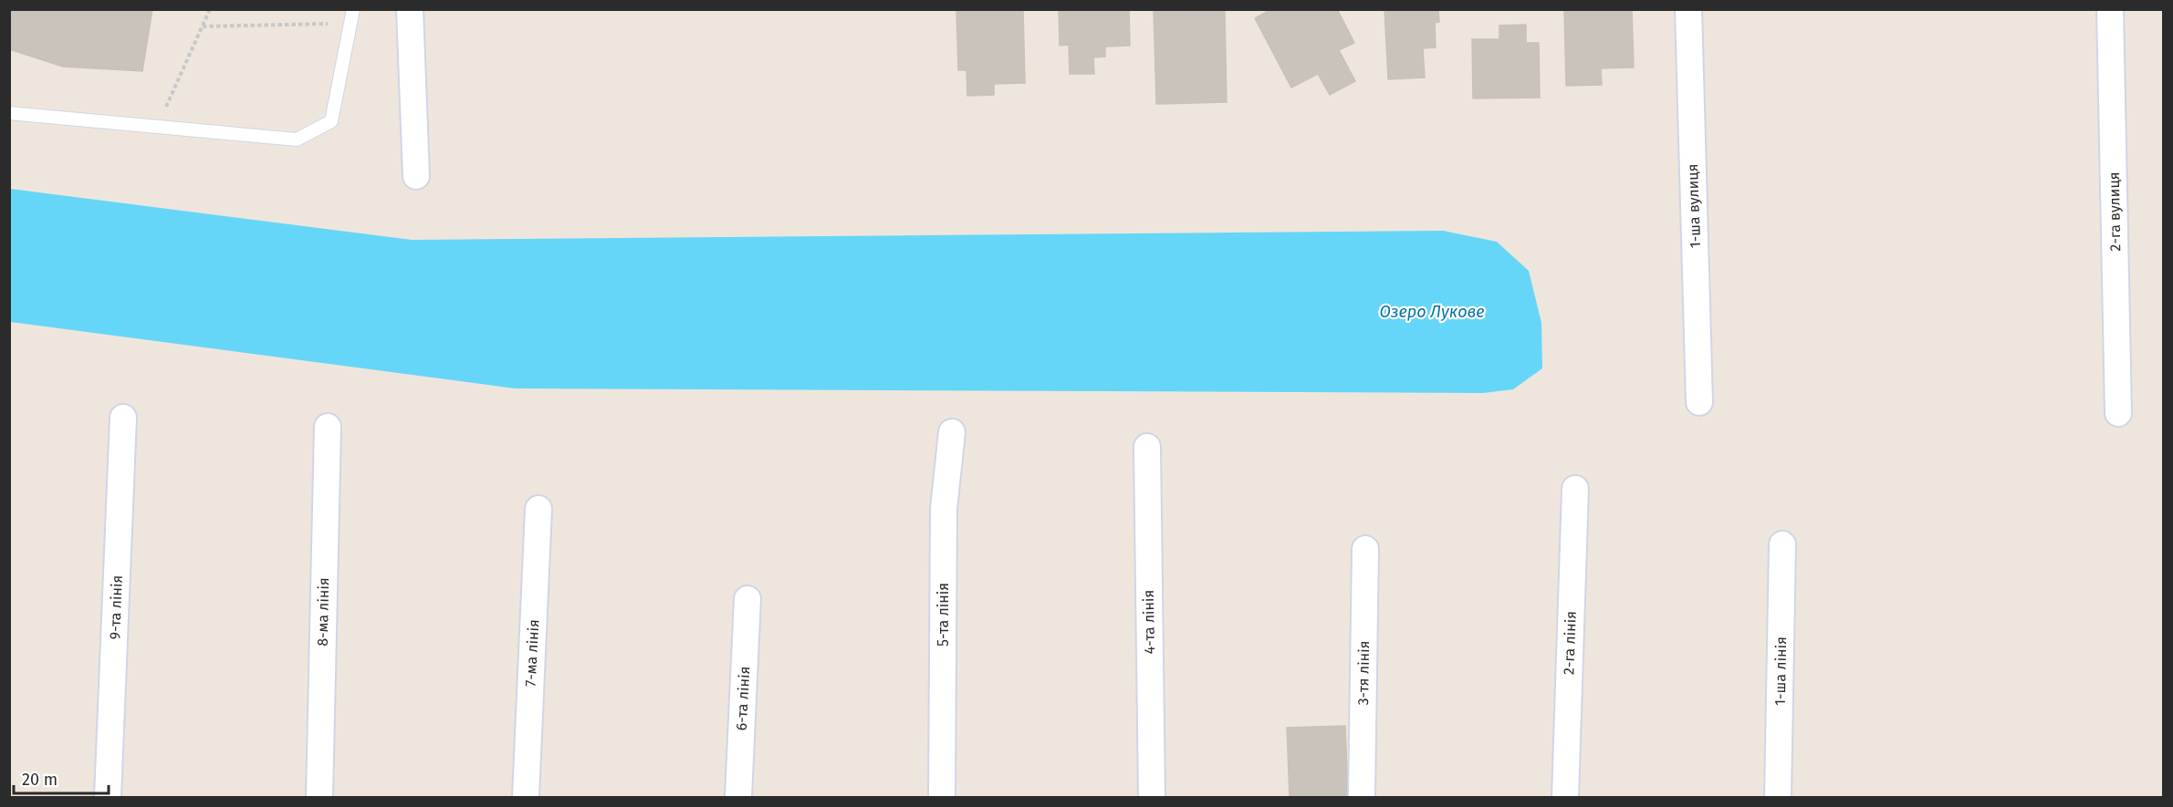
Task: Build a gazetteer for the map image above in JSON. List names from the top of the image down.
{
  "streets": {
    "street": [
      "1-ша вулиця",
      "2-га вулиця",
      "9-та лінія",
      "8-ма лінія",
      "5-та лінія",
      "4-та лінія",
      "2-га лінія",
      "7-ма лінія",
      "1-ша лінія",
      "3-тя лінія",
      "6-та лінія"
    ]
  },
  "water": ["Озеро Лукове"],
  "scale_bar": "20 m"
}
